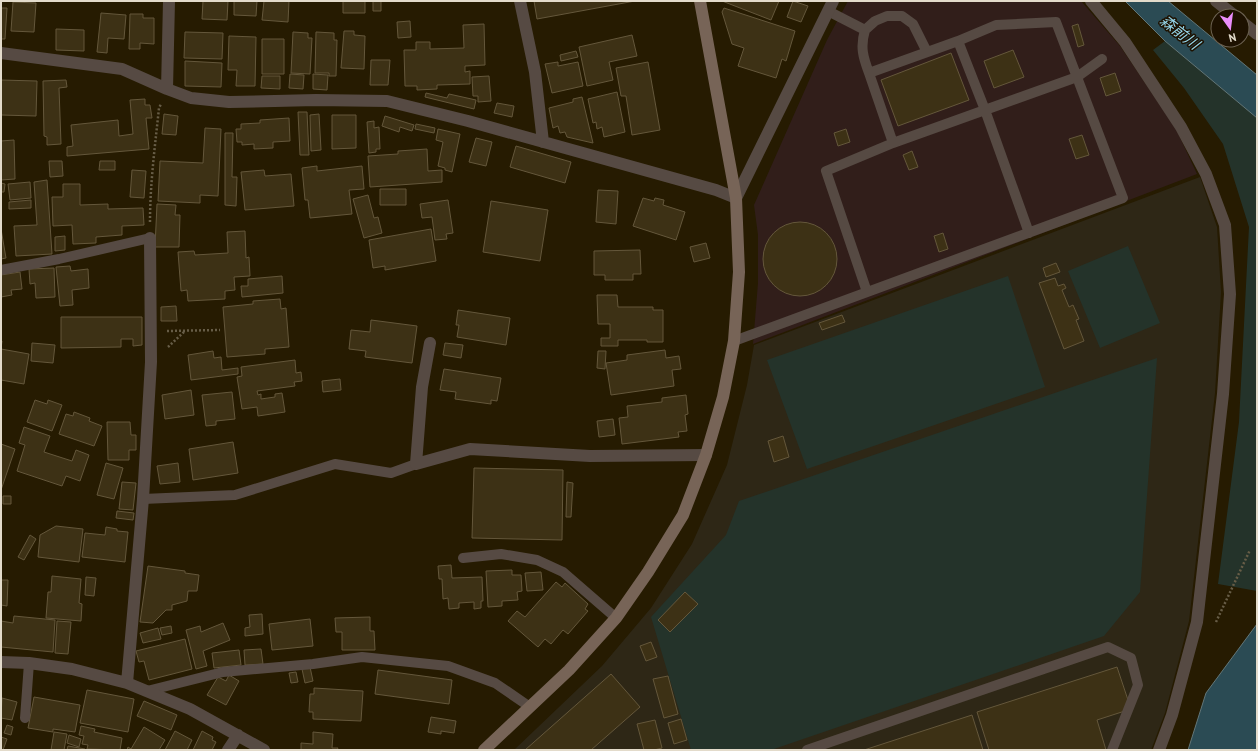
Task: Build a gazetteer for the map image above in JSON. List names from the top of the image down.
{
  "water": ["森前川"],
  "north": "bottom"
}
